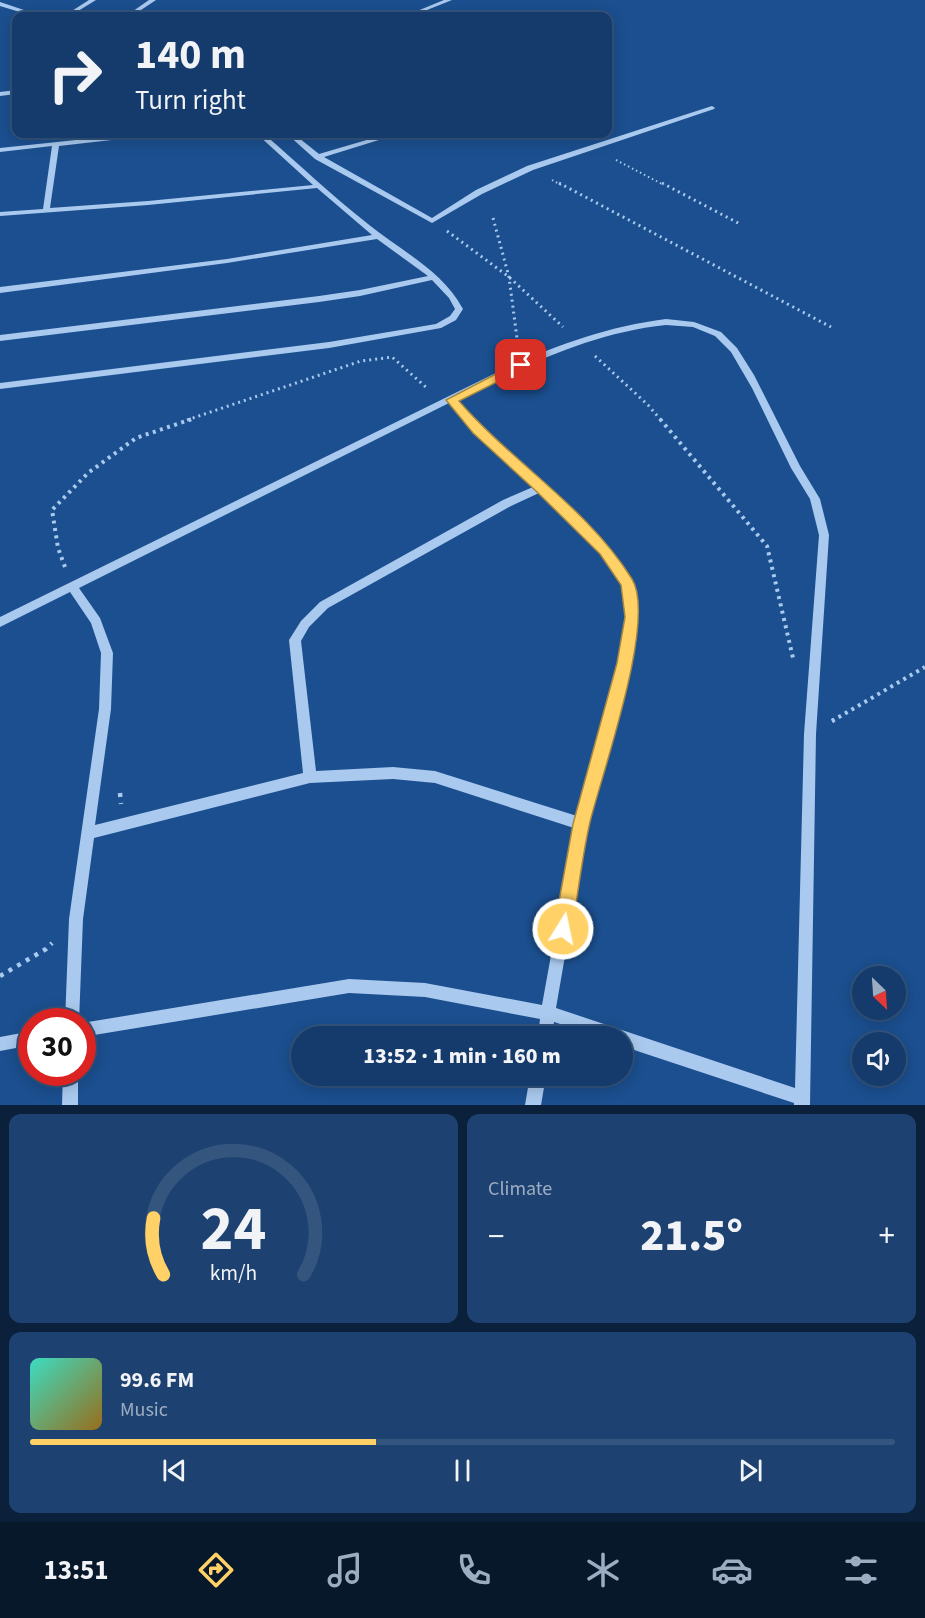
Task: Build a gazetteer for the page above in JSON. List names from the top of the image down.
{
  "north": "bottom right",
  "page": {
    "turn": ["140 m", "Turn right"],
    "limit": "30",
    "trip": "13:52 · 1 min · 160 m",
    "tile": "Climate",
    "heat": ["−", "21.5°", "+"],
    "song": ["99.6 FM", "Music"],
    "tabs": "13:51",
    "gauge": ["24", "km/h"]
  }
}
